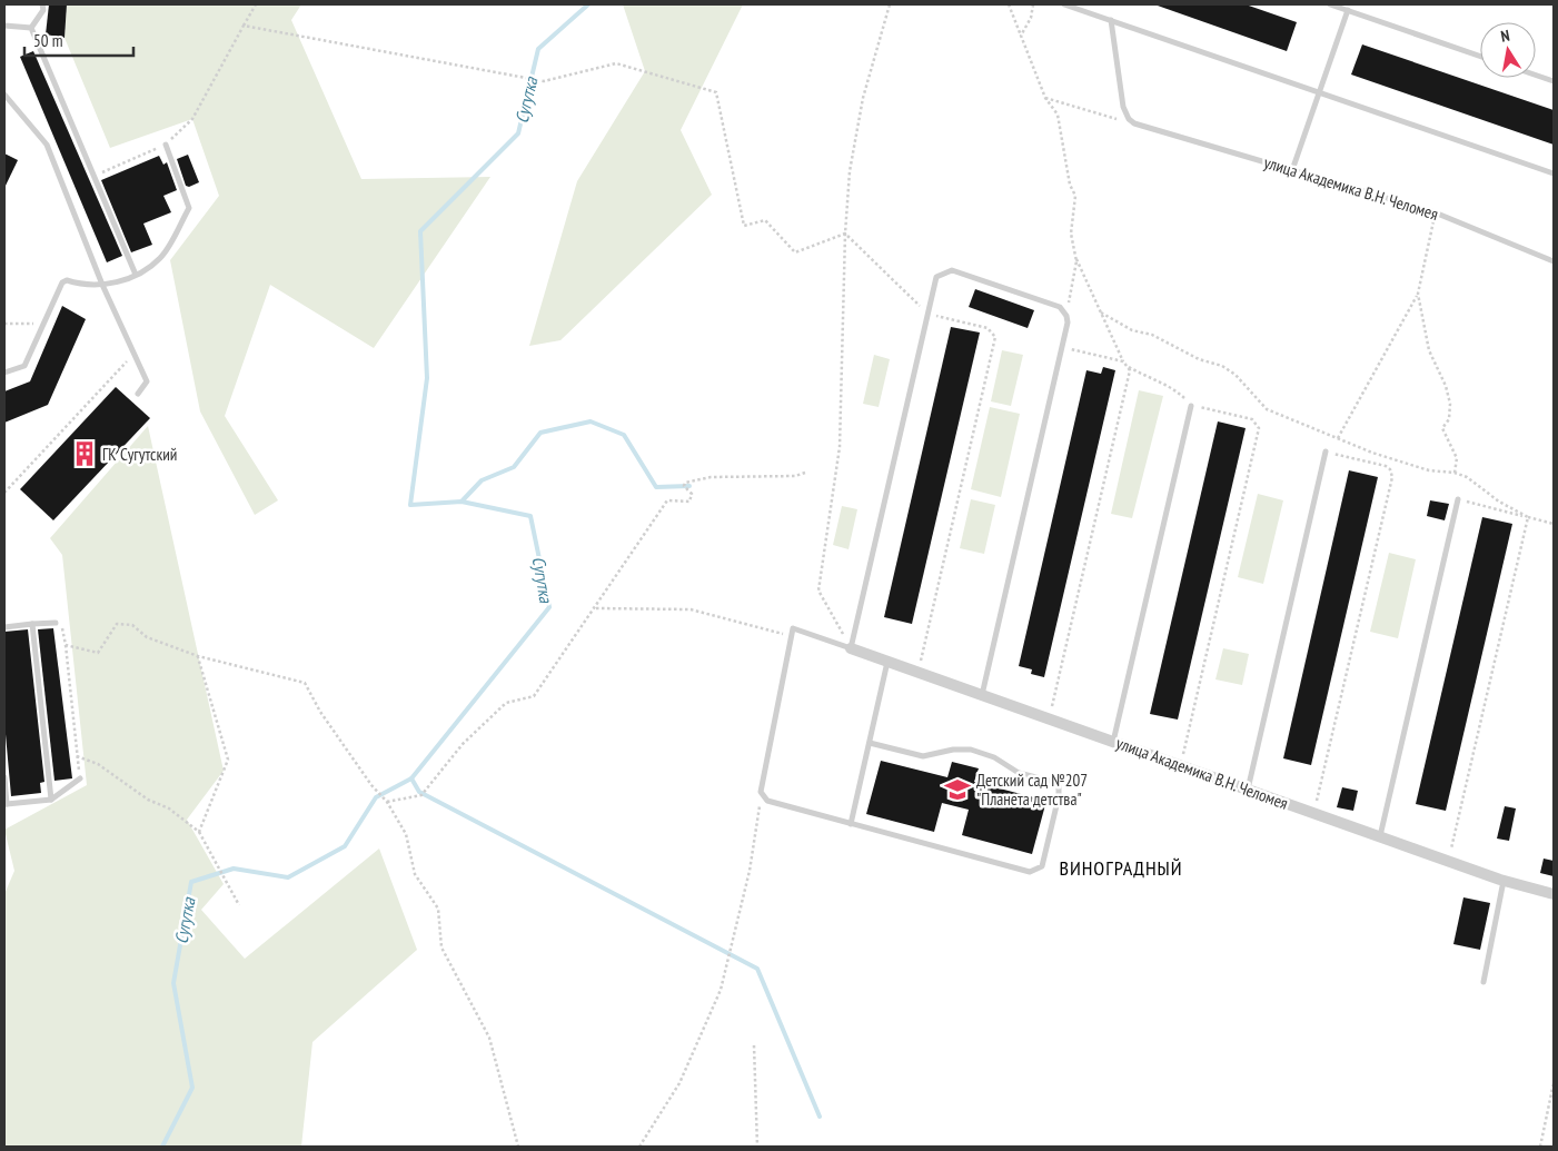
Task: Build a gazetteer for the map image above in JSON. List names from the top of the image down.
{
  "streets": {
    "street": ["улица Академика В.Н. Челомея"]
  },
  "districts": ["ВИНОГРАДНЫЙ"],
  "water": ["Сугутка"],
  "places": {
    "building": ["ГК Сугутский"],
    "school or university": ["Детский сад №207 \"Планета детства\""]
  },
  "scale_bar": "50 m",
  "north": "top"
}
